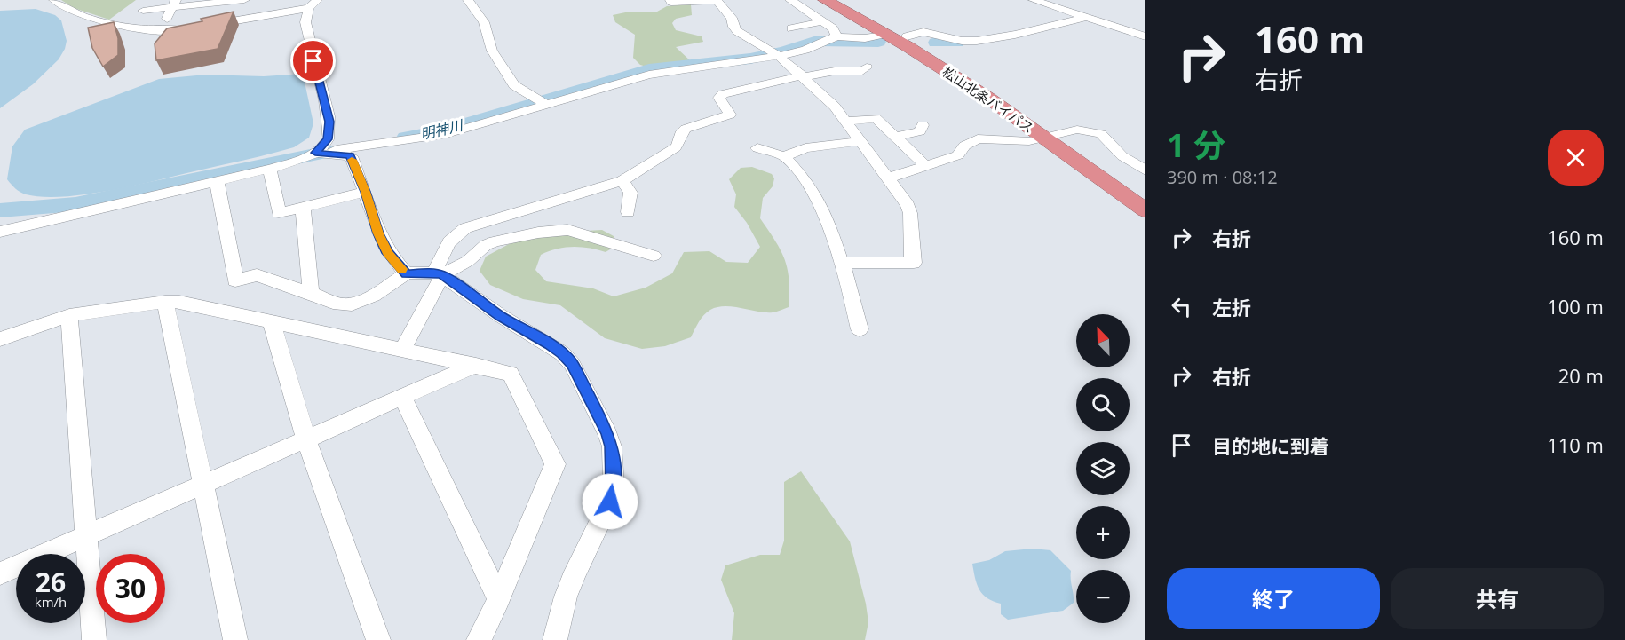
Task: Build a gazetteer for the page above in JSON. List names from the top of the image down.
{
  "streets": {
    "highway": ["松山北条バイパス"]
  },
  "water": ["明神川"],
  "north": "top left",
  "page": {
    "turn": ["160 m", "右折"],
    "heading": ["1 分", "390 m · 08:12"],
    "list": [
      {
        "name": "右折",
        "value": "160 m"
      },
      {
        "name": "左折",
        "value": "100 m"
      },
      {
        "name": "右折",
        "value": "20 m"
      },
      {
        "name": "目的地に到着",
        "value": "110 m"
      }
    ],
    "map_buttons": ["+", "−"],
    "speed": "26 km/h",
    "limit": "30",
    "buttons": ["終了", "共有"]
  }
}
